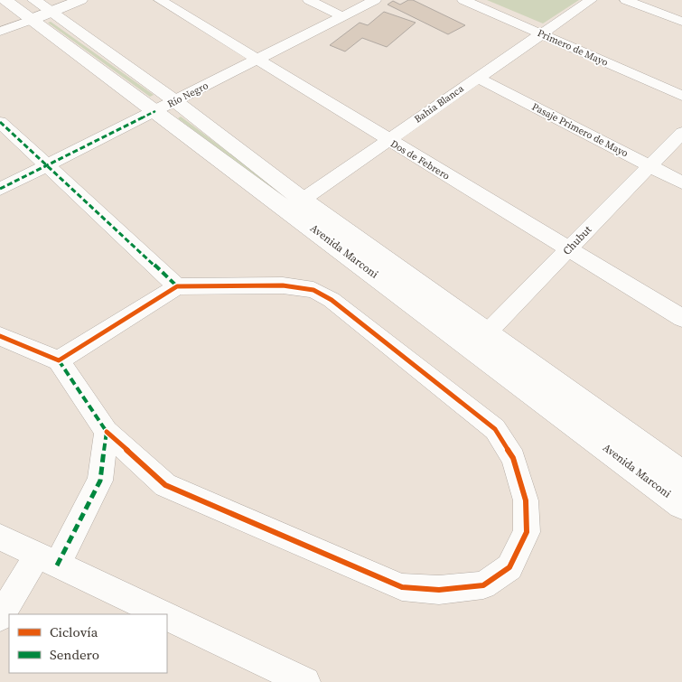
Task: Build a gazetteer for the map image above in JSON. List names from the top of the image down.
{
  "streets": {
    "main road": ["Avenida Marconi"],
    "street": [
      "Primero de Mayo",
      "Río Negro",
      "Bahía Blanca",
      "Pasaje Primero de Mayo",
      "Dos de Febrero",
      "Chubut"
    ]
  },
  "crossings": [
    ["Primero de Mayo", "Bahía Blanca"],
    ["Río Negro", "Dos de Febrero"],
    ["Río Negro", "Avenida Marconi"],
    ["Bahía Blanca", "Pasaje Primero de Mayo"],
    ["Bahía Blanca", "Dos de Febrero"],
    ["Bahía Blanca", "Avenida Marconi"],
    ["Pasaje Primero de Mayo", "Chubut"],
    ["Dos de Febrero", "Chubut"],
    ["Chubut", "Avenida Marconi"]
  ],
  "legend": ["Ciclovía", "Sendero"]
}
